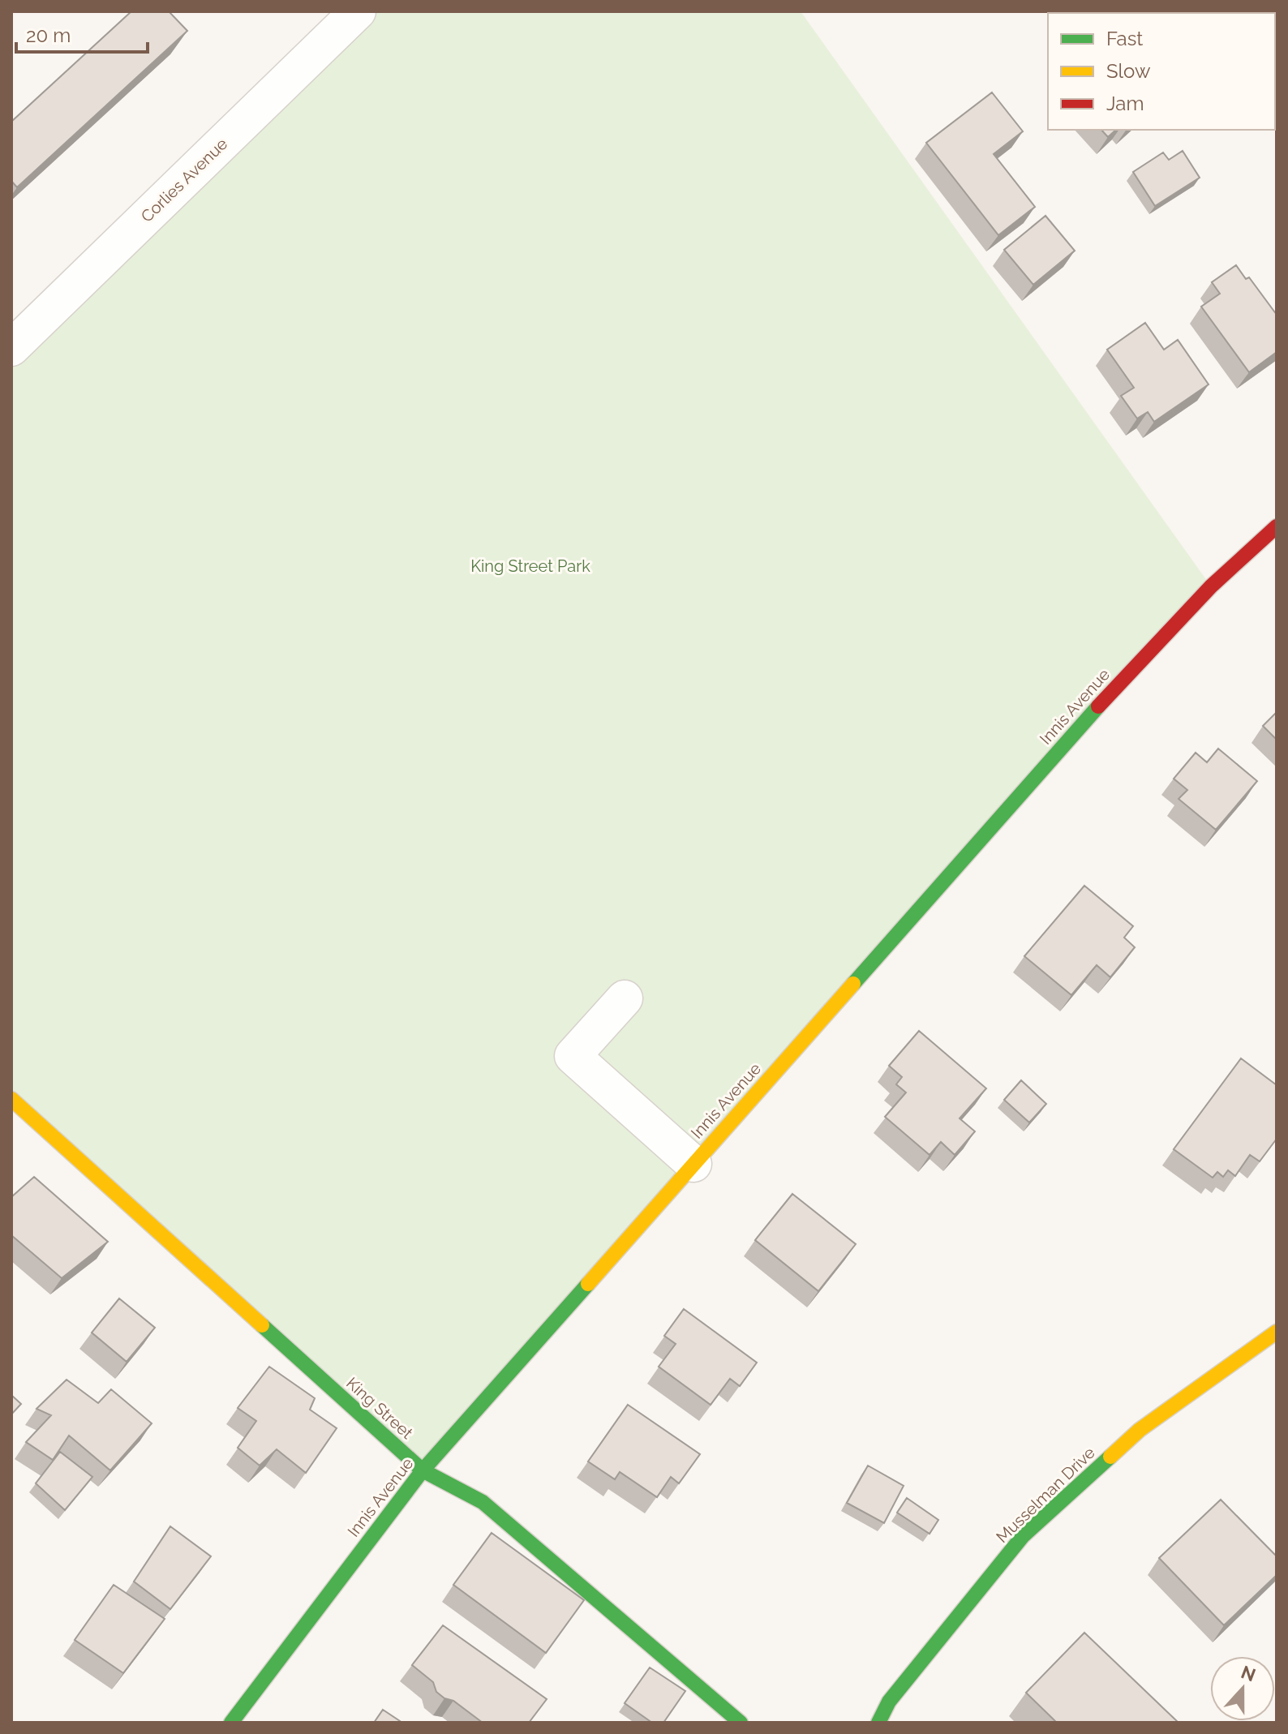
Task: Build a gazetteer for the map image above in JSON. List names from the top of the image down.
{
  "streets": {
    "main road": ["Innis Avenue", "King Street", "Musselman Drive"],
    "street": ["Corlies Avenue"]
  },
  "crossings": [
    ["Innis Avenue", "King Street"]
  ],
  "parks": ["King Street Park"],
  "legend": ["Fast", "Slow", "Jam"],
  "scale_bar": "20 m",
  "north": "top"
}
